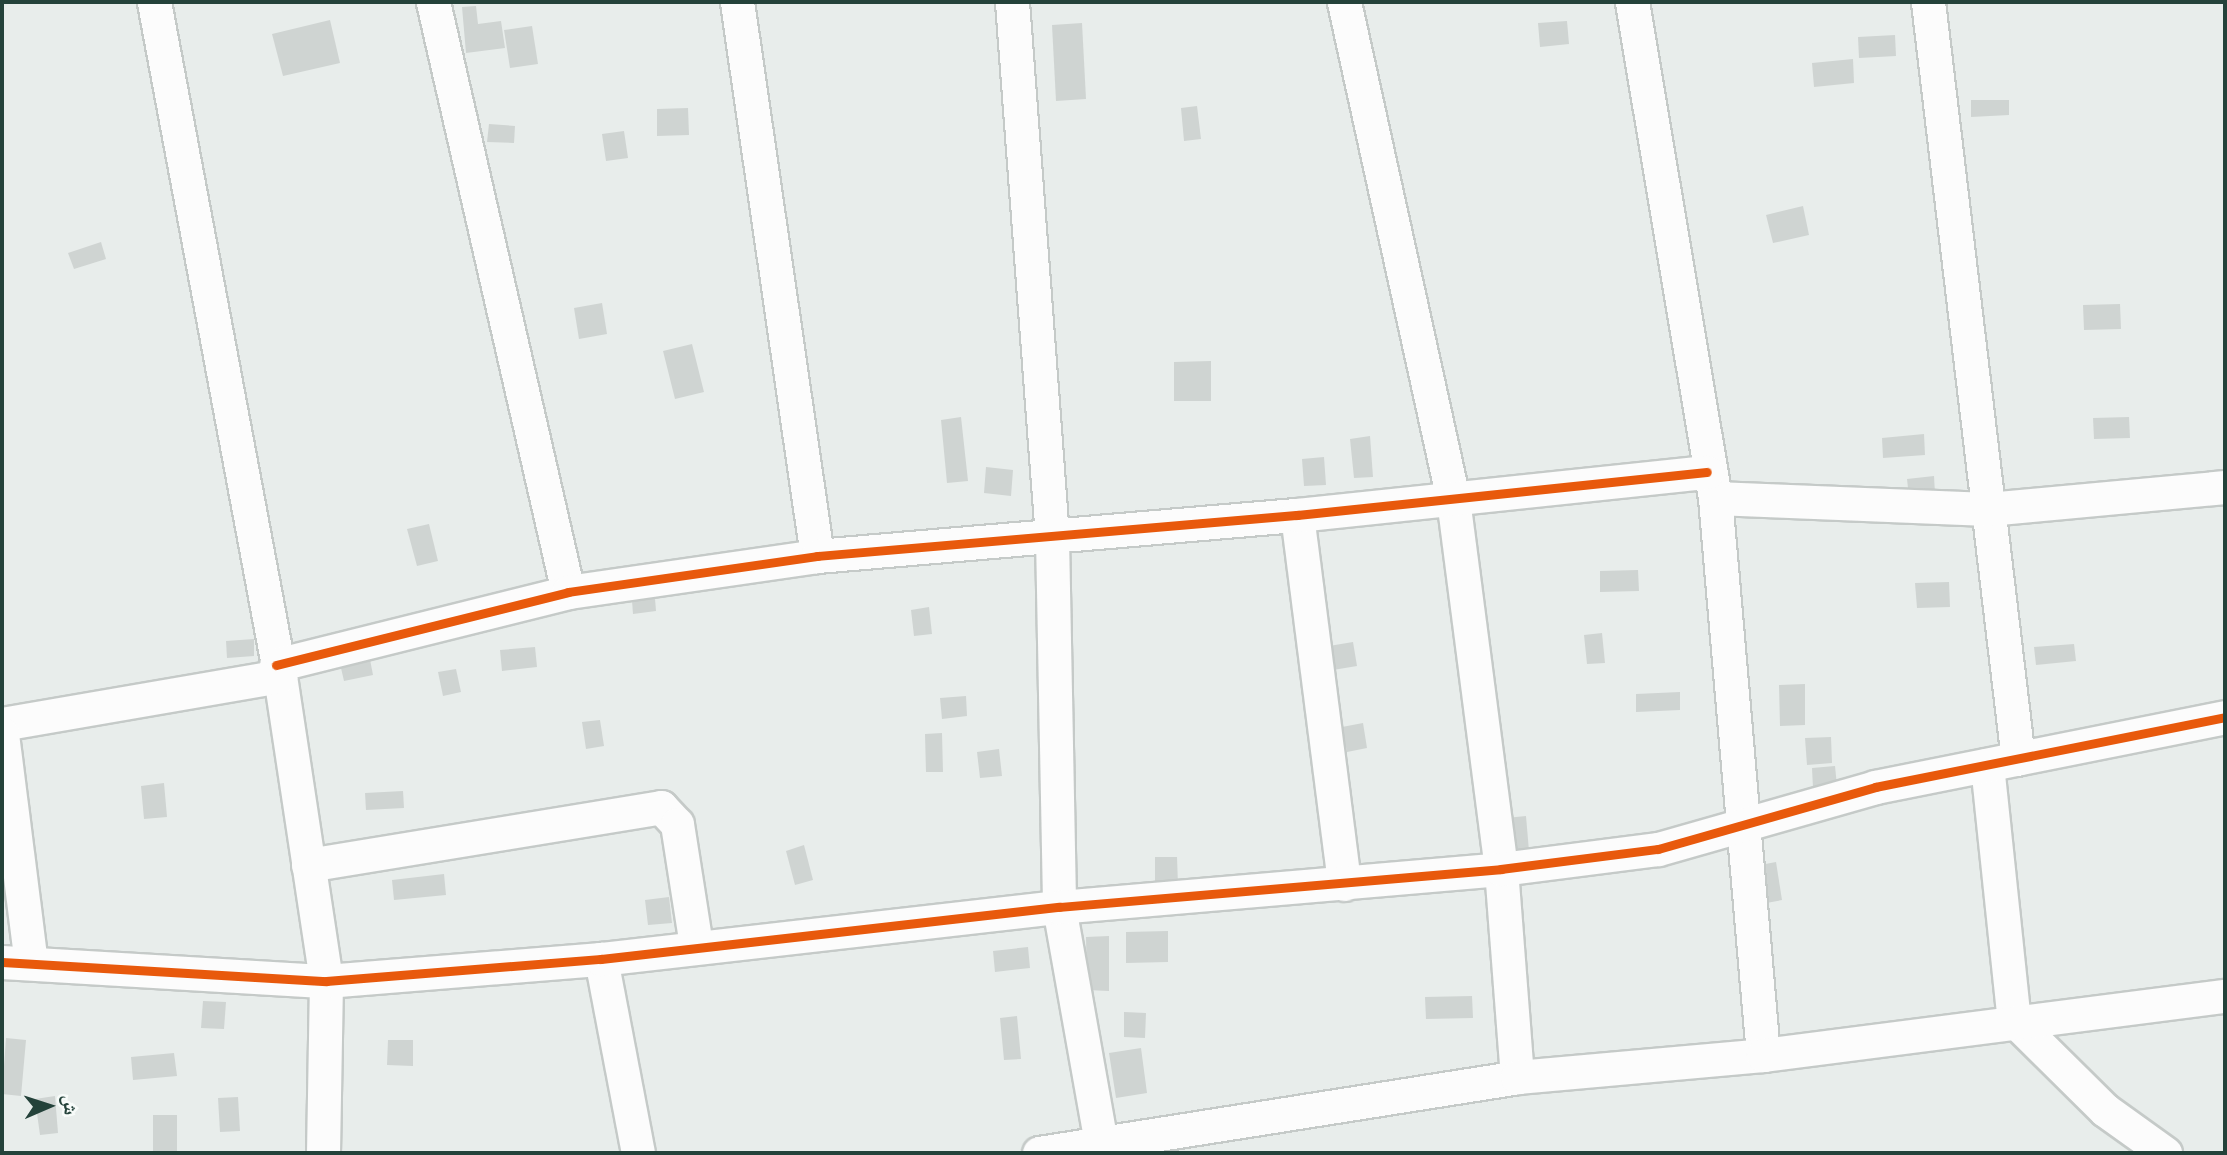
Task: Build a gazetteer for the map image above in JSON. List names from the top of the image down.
{
  "north": "right"
}
